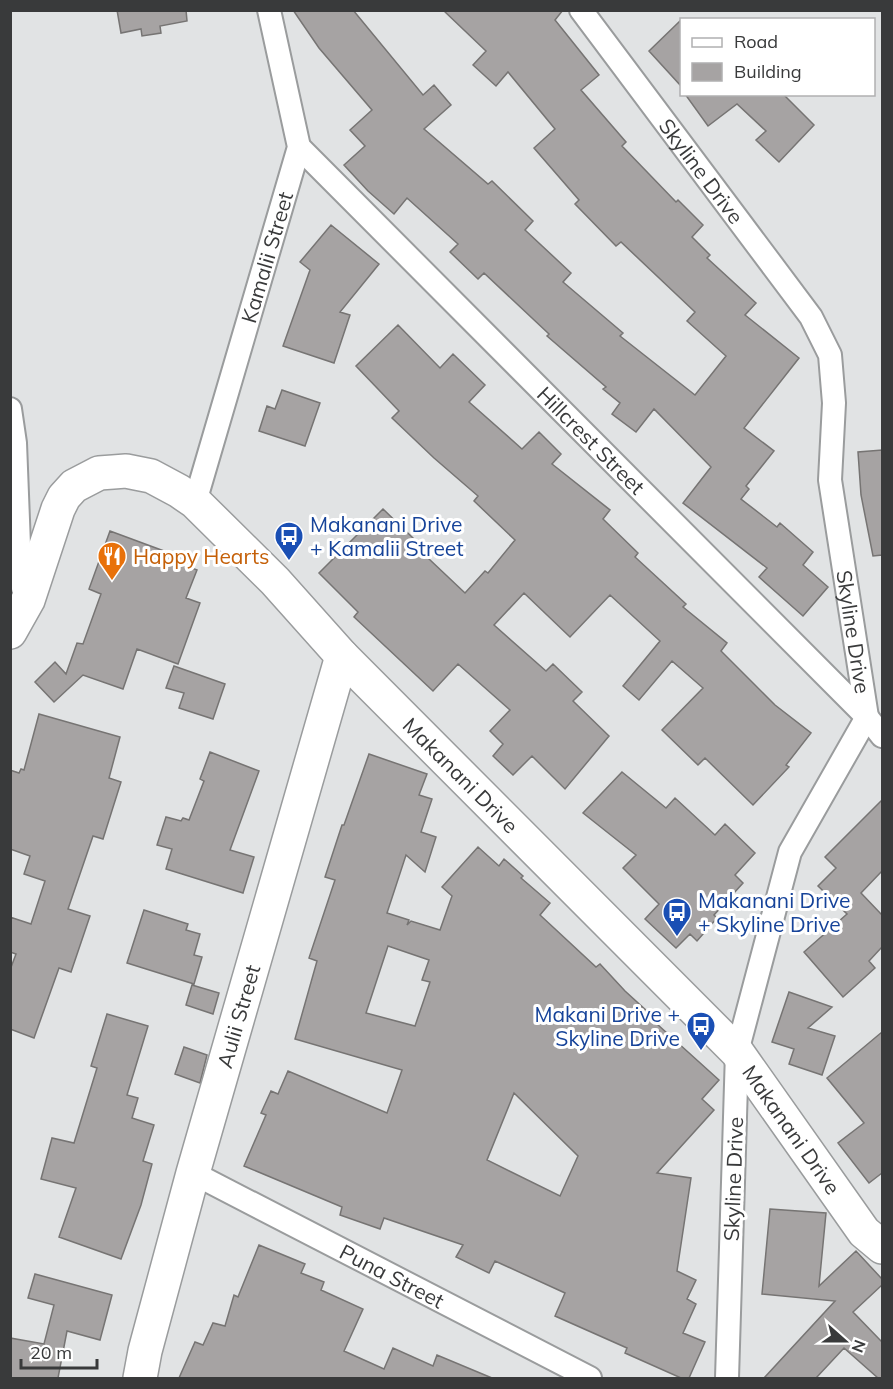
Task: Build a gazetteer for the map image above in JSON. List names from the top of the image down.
{
  "streets": {
    "street": [
      "Skyline Drive",
      "Kamalii Street",
      "Hillcrest Street",
      "Makanani Drive",
      "Aulii Street",
      "Puna Street"
    ]
  },
  "crossings": [
    ["Skyline Drive", "Hillcrest Street"],
    ["Skyline Drive", "Makanani Drive"],
    ["Kamalii Street", "Hillcrest Street"],
    ["Kamalii Street", "Makanani Drive"],
    ["Makanani Drive", "Aulii Street"],
    ["Aulii Street", "Puna Street"]
  ],
  "places": {
    "bus stop": ["Makanani Drive + Kamalii Street", "Makanani Drive + Skyline Drive", "Makani Drive + Skyline Drive"],
    "restaurant": ["Happy Hearts"]
  },
  "legend": ["Road", "Building"],
  "scale_bar": "20 m",
  "north": "right"
}
